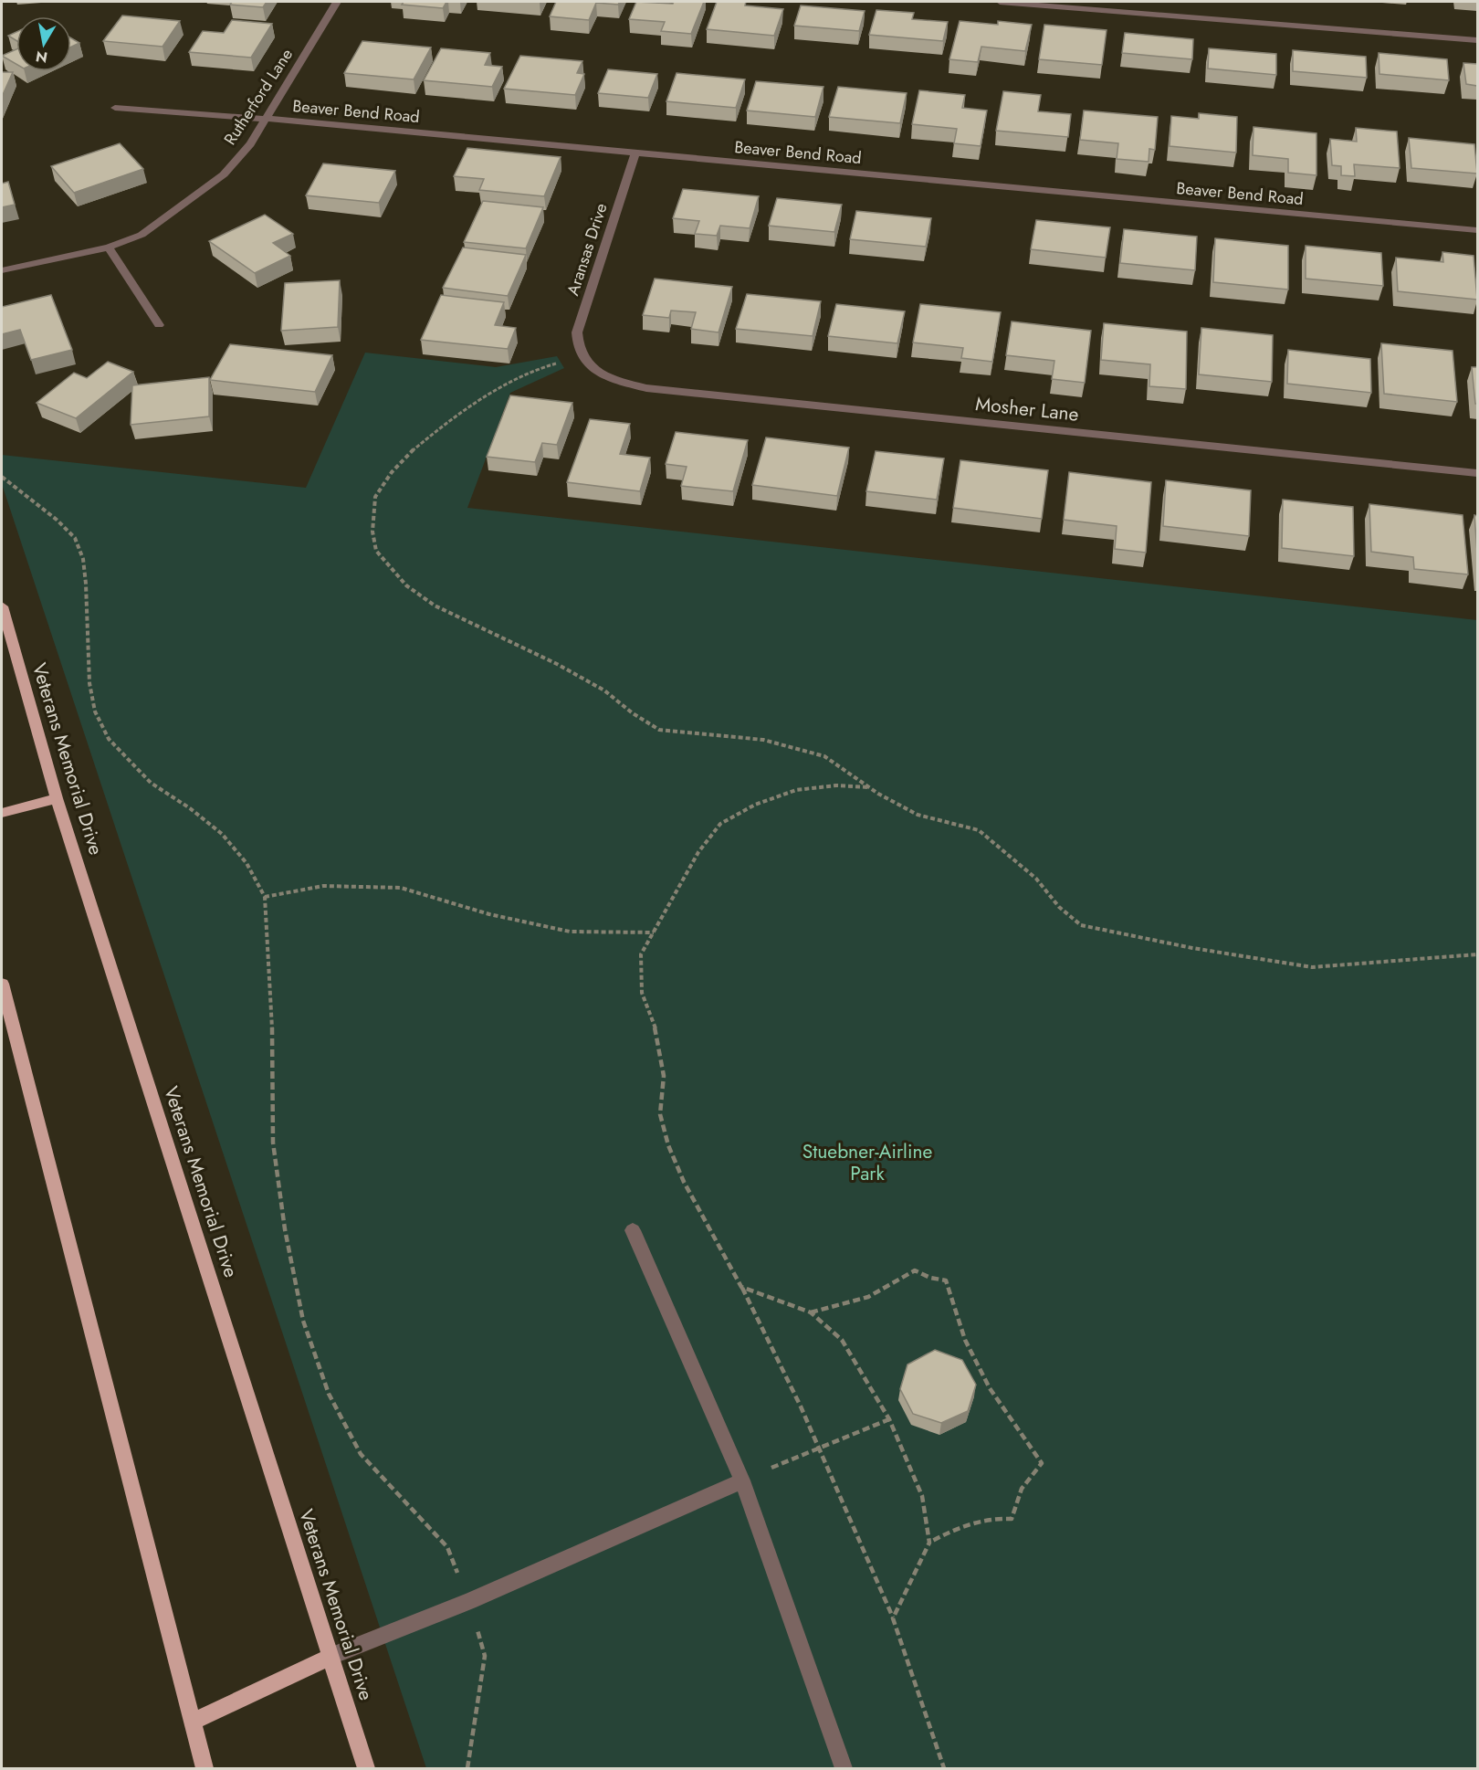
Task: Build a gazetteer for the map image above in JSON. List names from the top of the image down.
{
  "streets": {
    "main road": ["Veterans Memorial Drive"],
    "street": [
      "Rutherford Lane",
      "Beaver Bend Road",
      "Aransas Drive",
      "Mosher Lane"
    ]
  },
  "crossings": [
    ["Rutherford Lane", "Beaver Bend Road"],
    ["Beaver Bend Road", "Aransas Drive"],
    ["Aransas Drive", "Mosher Lane"]
  ],
  "parks": ["Stuebner-Airline Park"],
  "north": "bottom"
}
